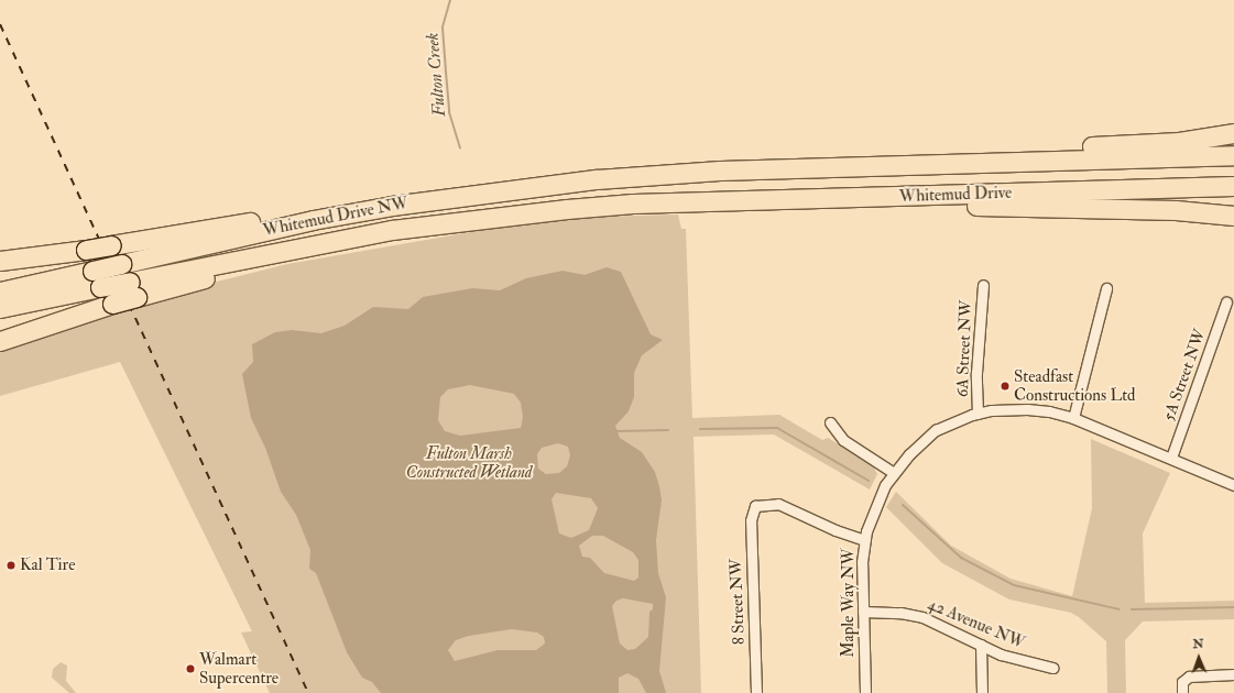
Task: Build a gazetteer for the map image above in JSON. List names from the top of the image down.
{
  "streets": {
    "highway": ["Whitemud Drive", "Whitemud Drive NW"],
    "street": [
      "6A Street NW",
      "5A Street NW",
      "8 Street NW",
      "Maple Way NW",
      "42 Avenue NW"
    ]
  },
  "crossings": [
    ["Whitemud Drive", "Whitemud Drive NW"],
    ["6A Street NW", "Maple Way NW"],
    ["5A Street NW", "Maple Way NW"],
    ["8 Street NW", "Maple Way NW"],
    ["Maple Way NW", "42 Avenue NW"]
  ],
  "water": ["Fulton Creek"],
  "parks": ["Fulton Marsh Constructed Wetland"],
  "places": ["Steadfast Constructions Ltd", "Kal Tire", "Walmart Supercentre"],
  "north": "top"
}
